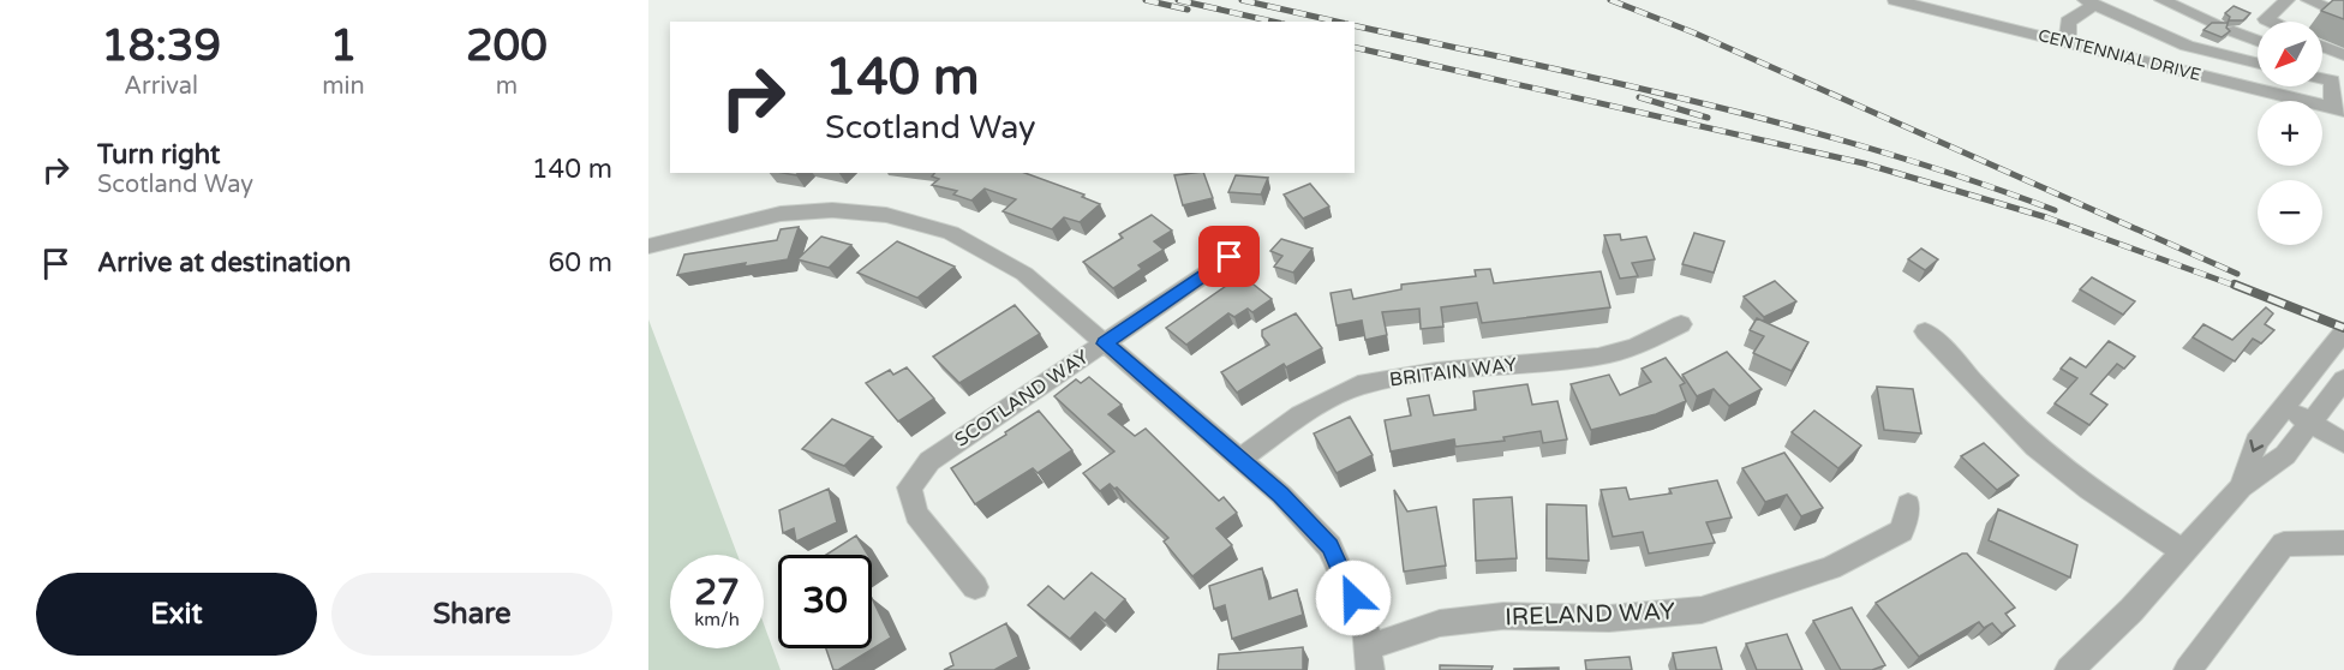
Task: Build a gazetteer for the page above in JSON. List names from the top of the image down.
{
  "streets": {
    "street": [
      "CENTENNIAL DRIVE",
      "BRITAIN WAY",
      "SCOTLAND WAY",
      "IRELAND WAY"
    ]
  },
  "north": "bottom left",
  "page": {
    "eta": [
      "18:39",
      "Arrival",
      "1",
      "min",
      "200",
      "m"
    ],
    "map_buttons": ["+", "−"],
    "turn": ["140 m", "Scotland Way"],
    "list": [
      {
        "name": "Turn right",
        "note": "Scotland Way",
        "value": "140 m"
      },
      {
        "name": "Arrive at destination",
        "value": "60 m"
      }
    ],
    "speed": "27 km/h",
    "limit": "30",
    "buttons": ["Exit", "Share"]
  }
}
